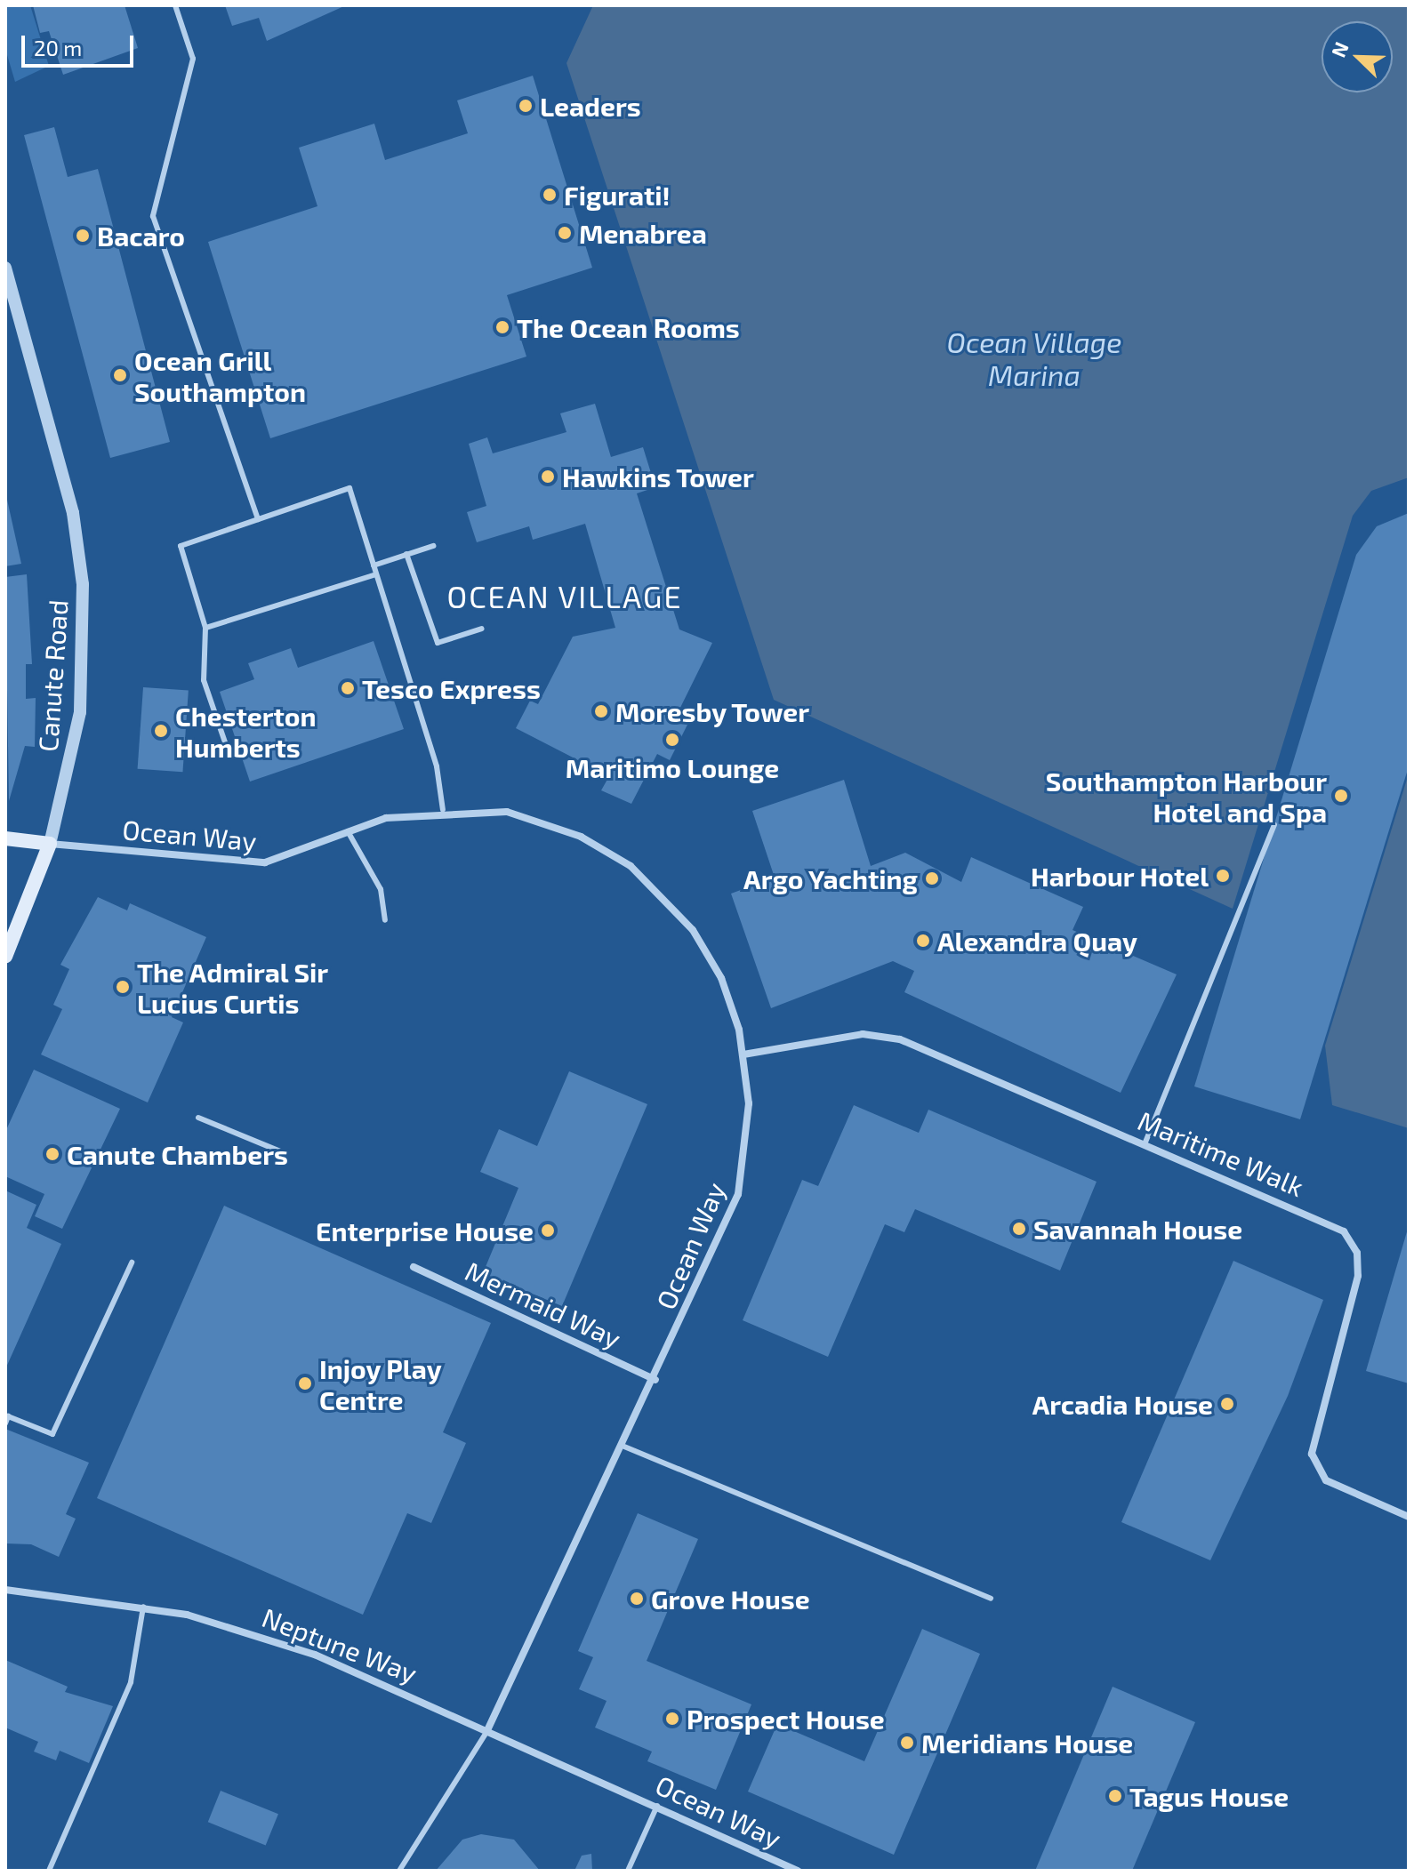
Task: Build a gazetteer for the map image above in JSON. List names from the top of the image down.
{
  "streets": {
    "main road": ["Canute Road"],
    "street": [
      "Ocean Way",
      "Maritime Walk",
      "Mermaid Way",
      "Neptune Way"
    ]
  },
  "crossings": [
    ["Canute Road", "Ocean Way"],
    ["Ocean Way", "Maritime Walk"],
    ["Ocean Way", "Mermaid Way"],
    ["Ocean Way", "Neptune Way"]
  ],
  "districts": ["OCEAN VILLAGE"],
  "water": ["Ocean Village Marina"],
  "places": [
    "Leaders",
    "Figurati!",
    "Menabrea",
    "Bacaro",
    "The Ocean Rooms",
    "Ocean Grill Southampton",
    "Hawkins Tower",
    "Tesco Express",
    "Moresby Tower",
    "Chesterton Humberts",
    "Maritimo Lounge",
    "Southampton Harbour Hotel and Spa",
    "Harbour Hotel",
    "Argo Yachting",
    "Alexandra Quay",
    "The Admiral Sir Lucius Curtis",
    "Canute Chambers",
    "Savannah House",
    "Enterprise House",
    "Injoy Play Centre",
    "Arcadia House",
    "Grove House",
    "Prospect House",
    "Meridians House",
    "Tagus House"
  ],
  "scale_bar": "20 m",
  "north": "top left"
}
